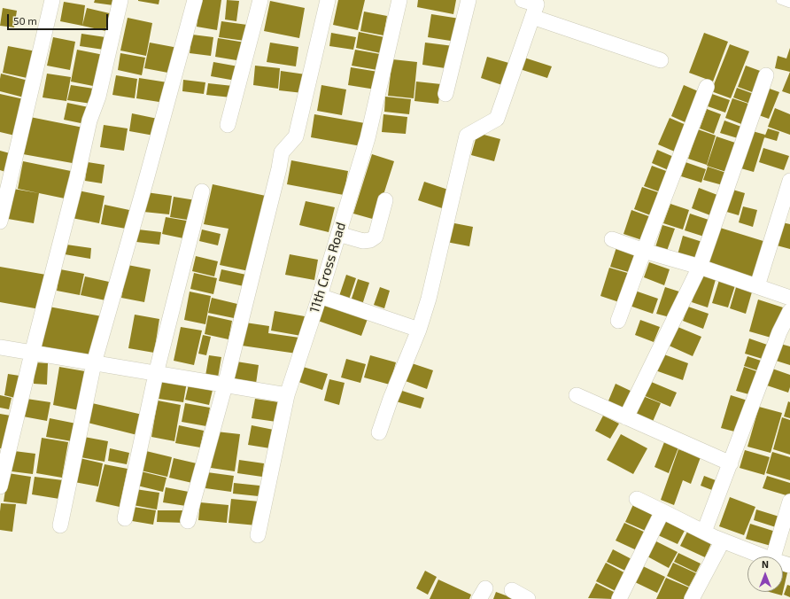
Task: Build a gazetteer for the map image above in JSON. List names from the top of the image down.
{
  "streets": {
    "street": ["11th Cross Road"]
  },
  "scale_bar": "50 m",
  "north": "top"
}
